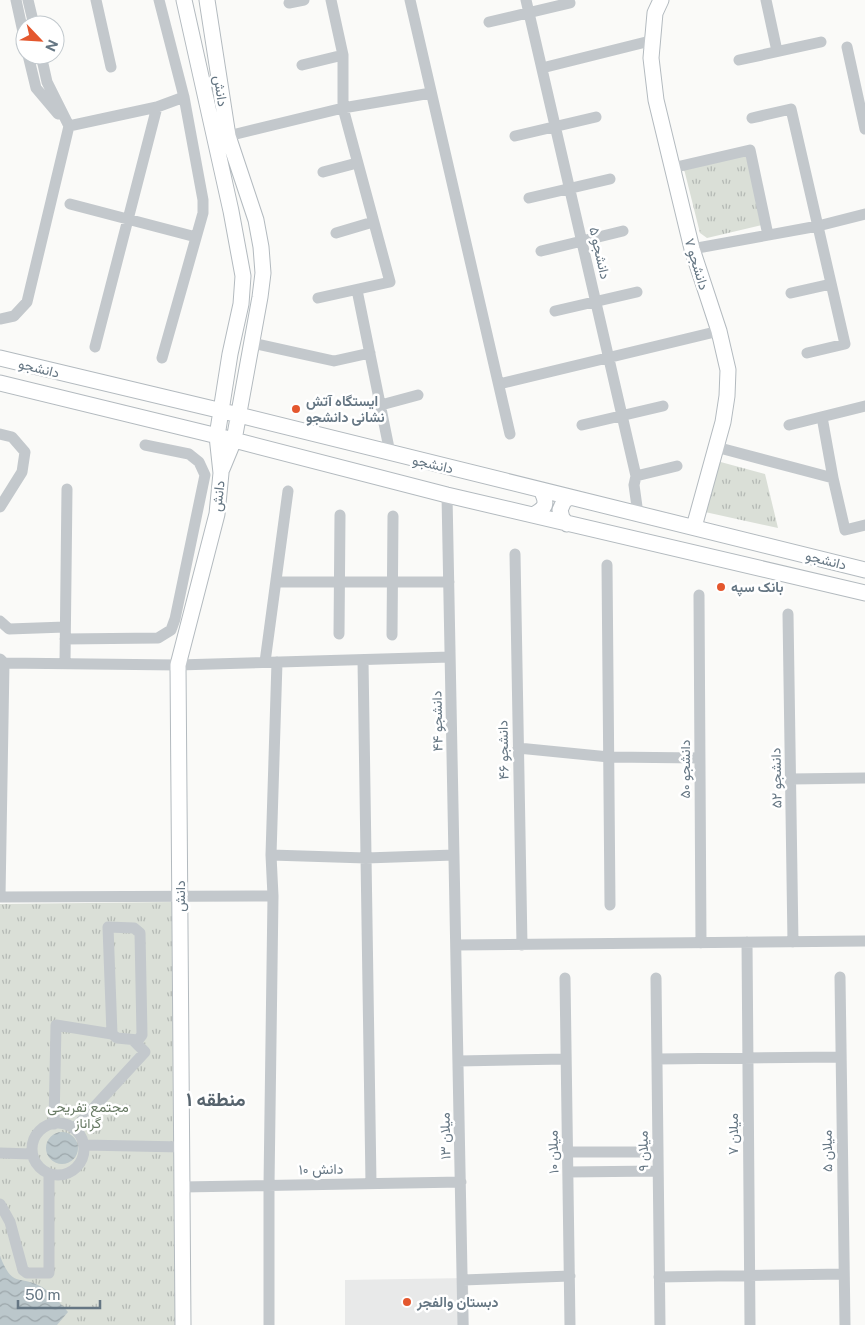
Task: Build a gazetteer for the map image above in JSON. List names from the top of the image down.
{
  "streets": {
    "main road": ["دانش", "دانشجو ۷", "دانشجو"],
    "street": [
      "دانشجو ۵",
      "دانشجو ۴۴",
      "دانشجو ۴۶",
      "دانشجو ۵۰",
      "دانشجو ۵۲",
      "میلان ۷",
      "میلان ۱۳",
      "میلان ۹",
      "میلان ۵",
      "میلان ۱۰",
      "دانش ۱۰"
    ]
  },
  "crossings": [
    ["دانش", "دانشجو"],
    ["دانش", "دانش ۱۰"],
    ["دانشجو ۵", "دانشجو"],
    ["دانشجو ۷", "دانشجو"],
    ["دانشجو", "دانشجو ۴۴"],
    ["دانشجو ۴۴", "میلان ۱۳"],
    ["میلان ۱۳", "دانش ۱۰"]
  ],
  "districts": ["منطقه ۱"],
  "parks": ["مجتمع تفریحی گراناز"],
  "places": ["ایستگاه آتش نشانی دانشجو", "بانک سپه", "دبستان والفجر"],
  "scale_bar": "50 m",
  "north": "bottom right"
}
